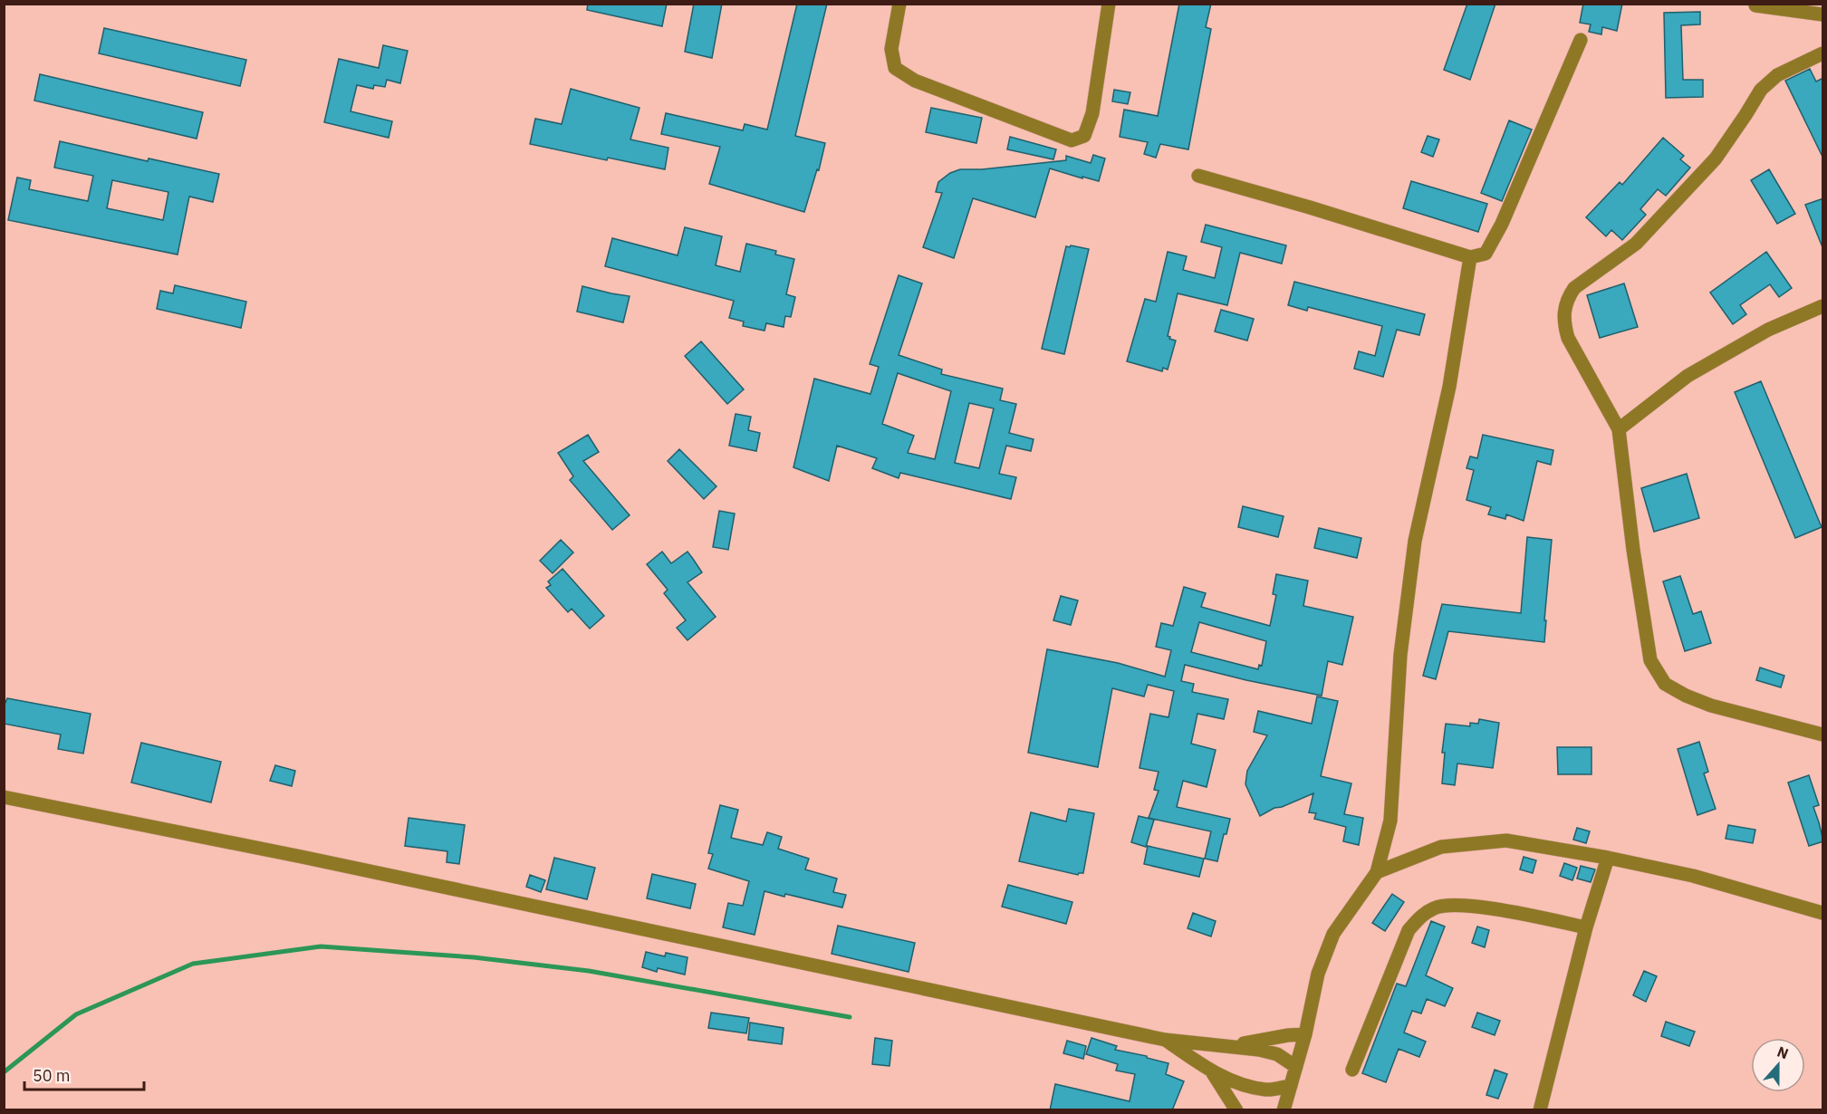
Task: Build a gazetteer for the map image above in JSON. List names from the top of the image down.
{
  "scale_bar": "50 m",
  "north": "top"
}
